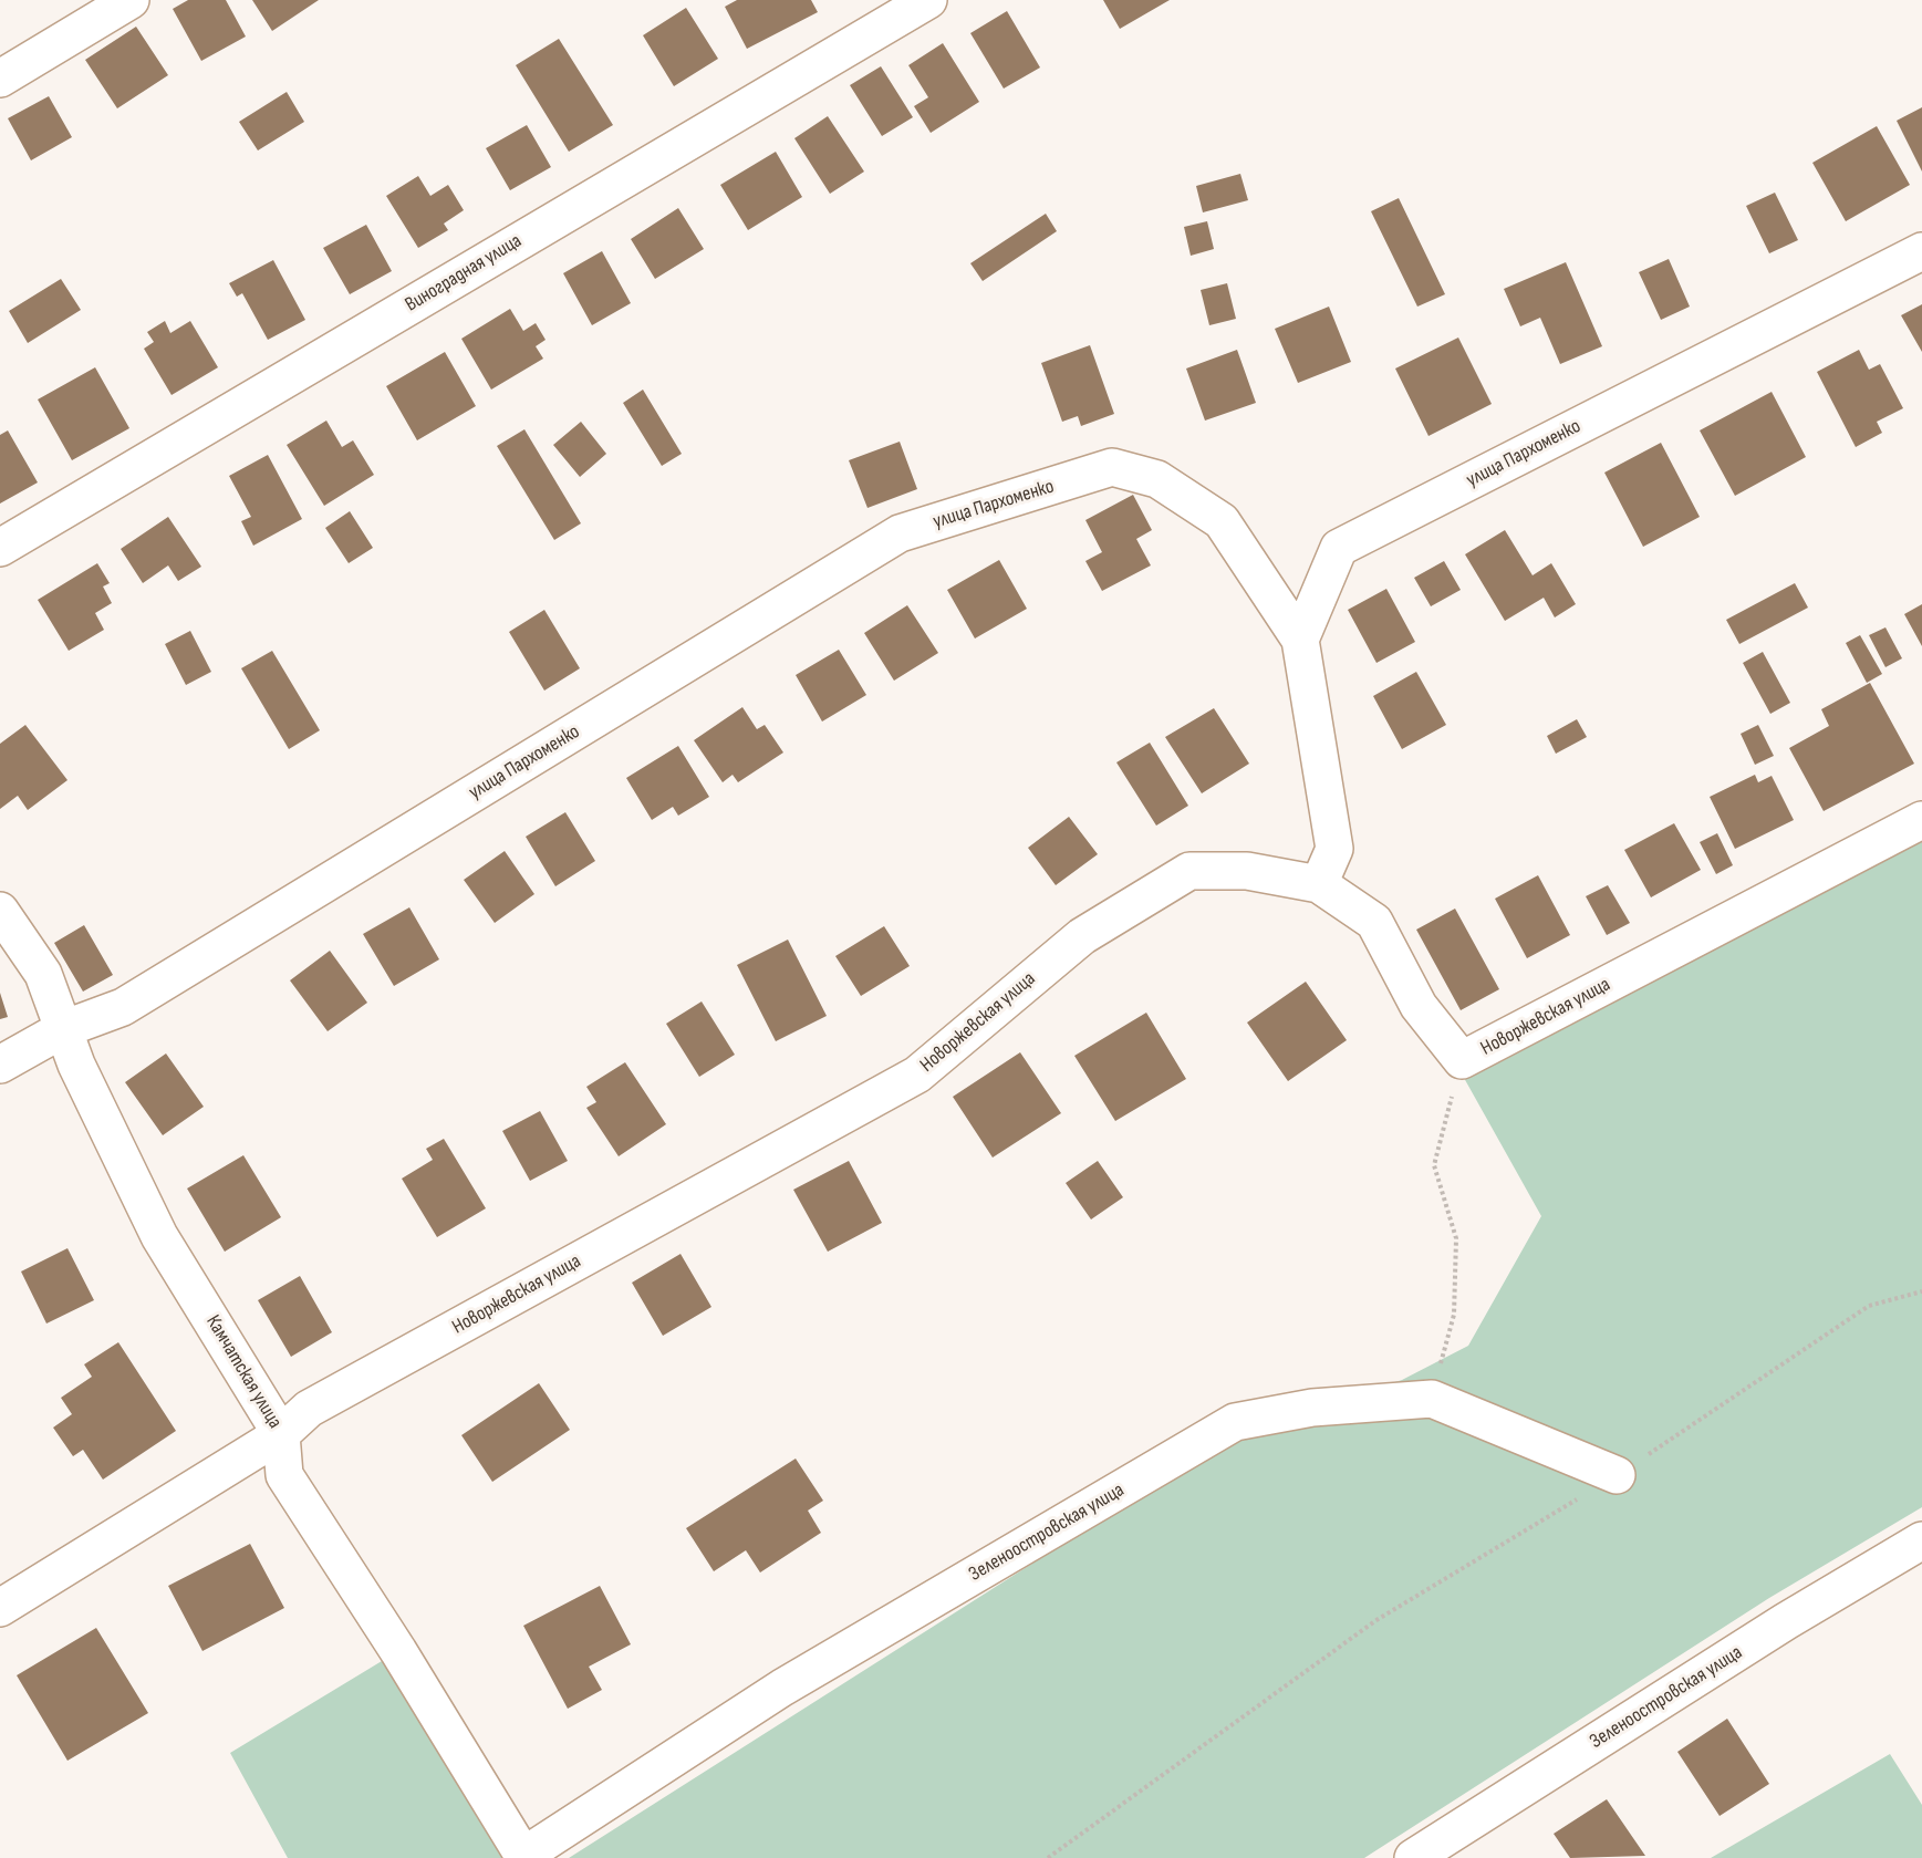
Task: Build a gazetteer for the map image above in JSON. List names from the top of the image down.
{
  "streets": {
    "street": [
      "Виноградная улица",
      "улица Пархоменко",
      "Новоржевская улица",
      "Камчатская улица",
      "Зеленоостровская улица"
    ]
  },
  "crossings": [
    ["улица Пархоменко", "Камчатская улица"],
    ["Новоржевская улица", "Камчатская улица"],
    ["Камчатская улица", "Зеленоостровская улица"]
  ]
}
